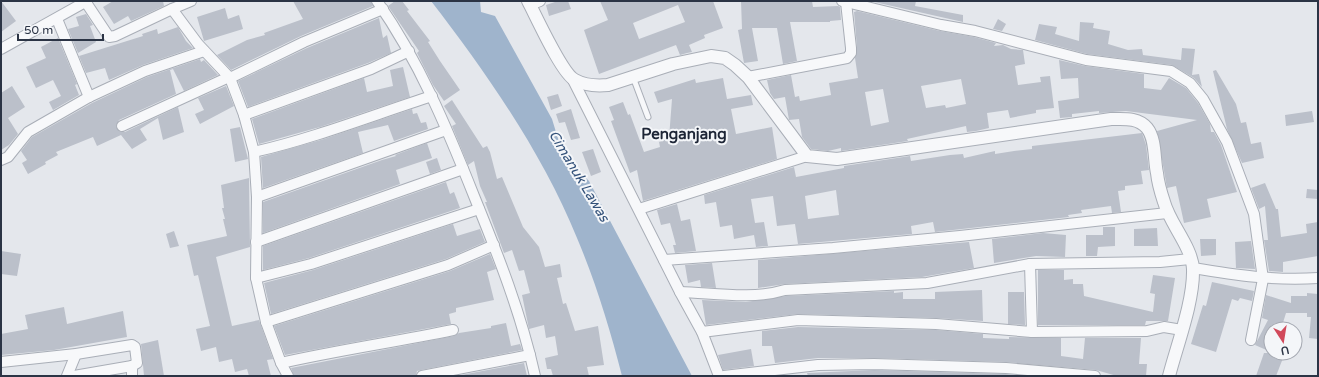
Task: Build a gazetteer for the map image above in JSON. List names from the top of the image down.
{
  "districts": ["Penganjang"],
  "water": ["Cimanuk Lawas"],
  "scale_bar": "50 m",
  "north": "bottom"
}
